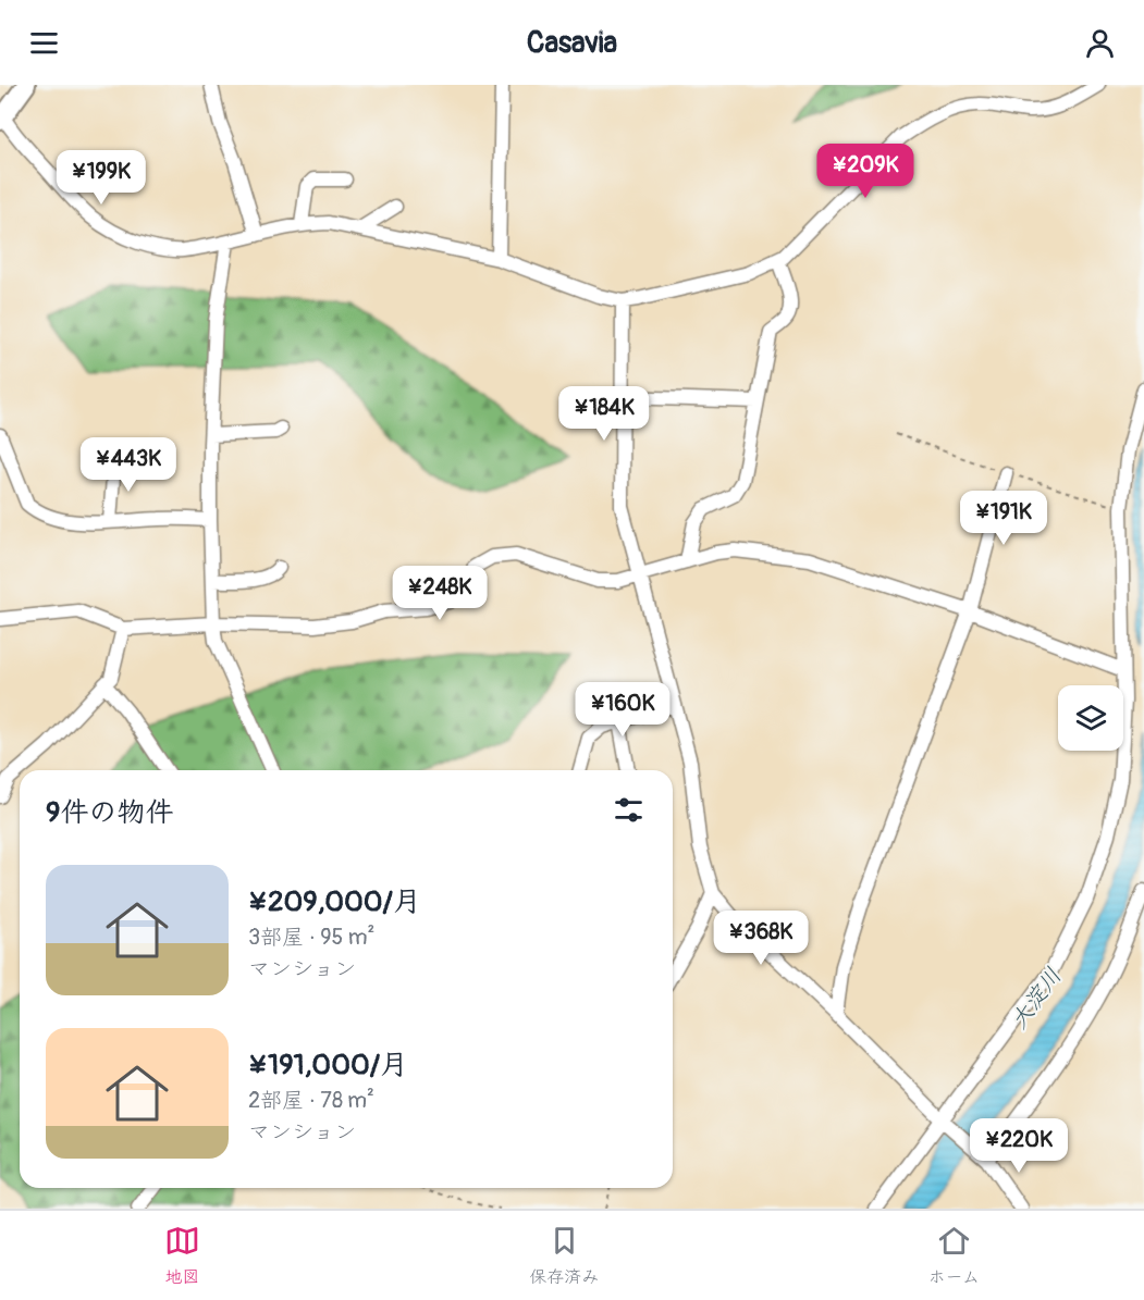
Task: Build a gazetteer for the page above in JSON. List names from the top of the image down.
{
  "water": ["大淀川"],
  "page": {
    "header": "Casavia",
    "price": [
      "¥209K",
      "¥199K",
      "¥184K",
      "¥443K",
      "¥191K",
      "¥248K",
      "¥160K",
      "¥368K",
      "¥220K"
    ],
    "heading": "9件の物件",
    "list": [
      {
        "name": "¥209,000/月",
        "note": "3部屋 · 95 m² · マンション"
      },
      {
        "name": "¥191,000/月",
        "note": "2部屋 · 78 m² · マンション"
      }
    ],
    "tabs": ["地図", "保存済み", "ホーム"]
  }
}
